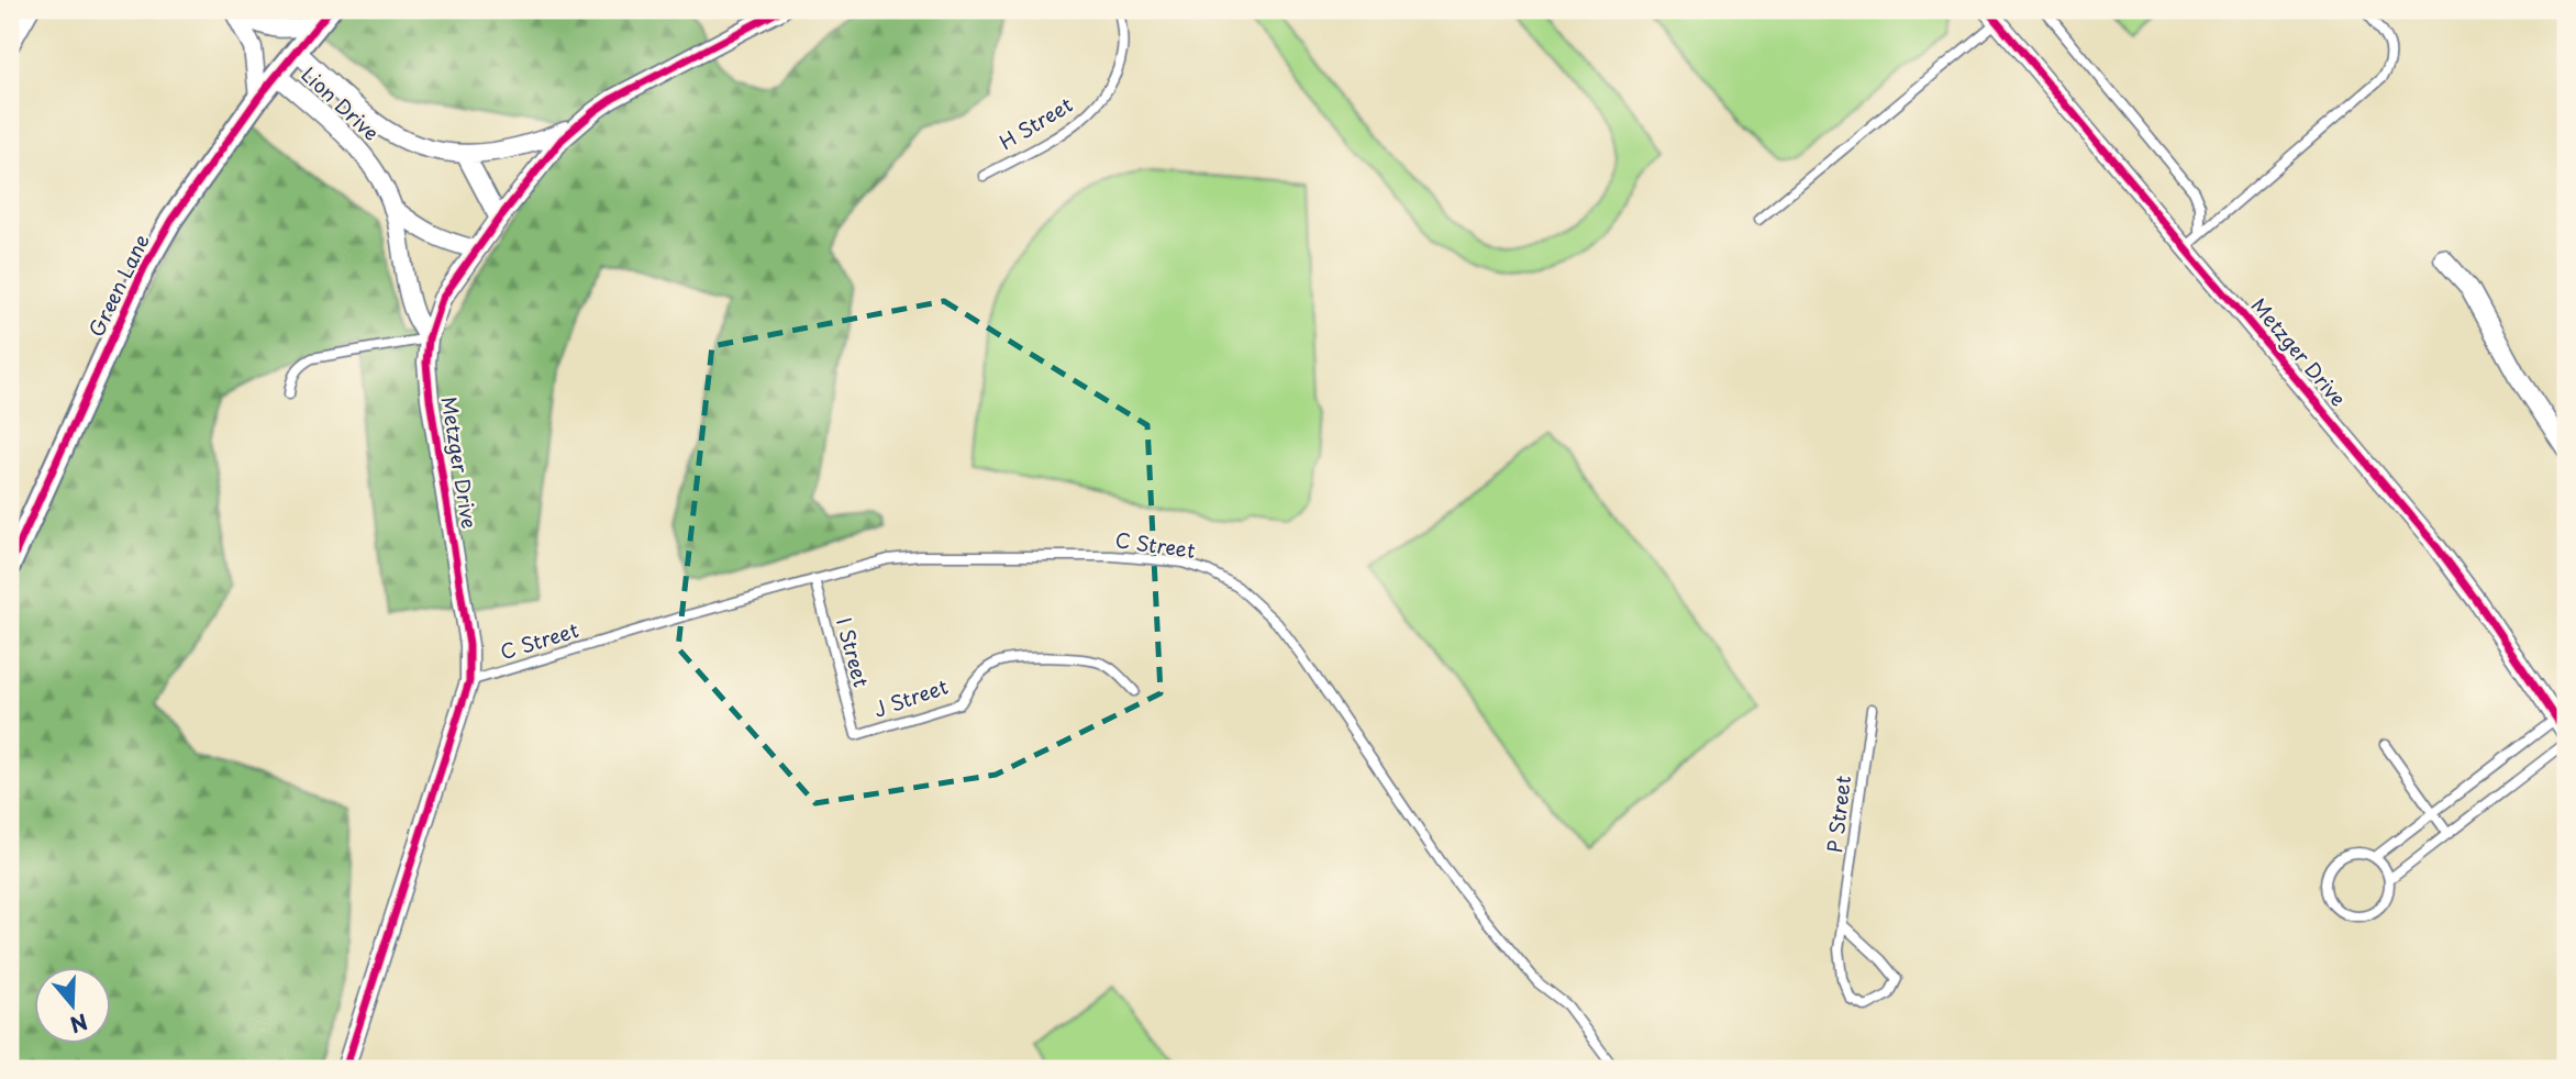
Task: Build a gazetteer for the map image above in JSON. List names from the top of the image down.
{
  "streets": {
    "street": ["Lion Drive", "Green Lane", "Metzger Drive"],
    "lane": [
      "H Street",
      "C Street",
      "I Street",
      "J Street",
      "P Street"
    ]
  },
  "crossings": [
    ["Lion Drive", "Green Lane"],
    ["Lion Drive", "Metzger Drive"],
    ["Metzger Drive", "C Street"],
    ["C Street", "I Street"],
    ["I Street", "J Street"]
  ],
  "north": "bottom"
}
